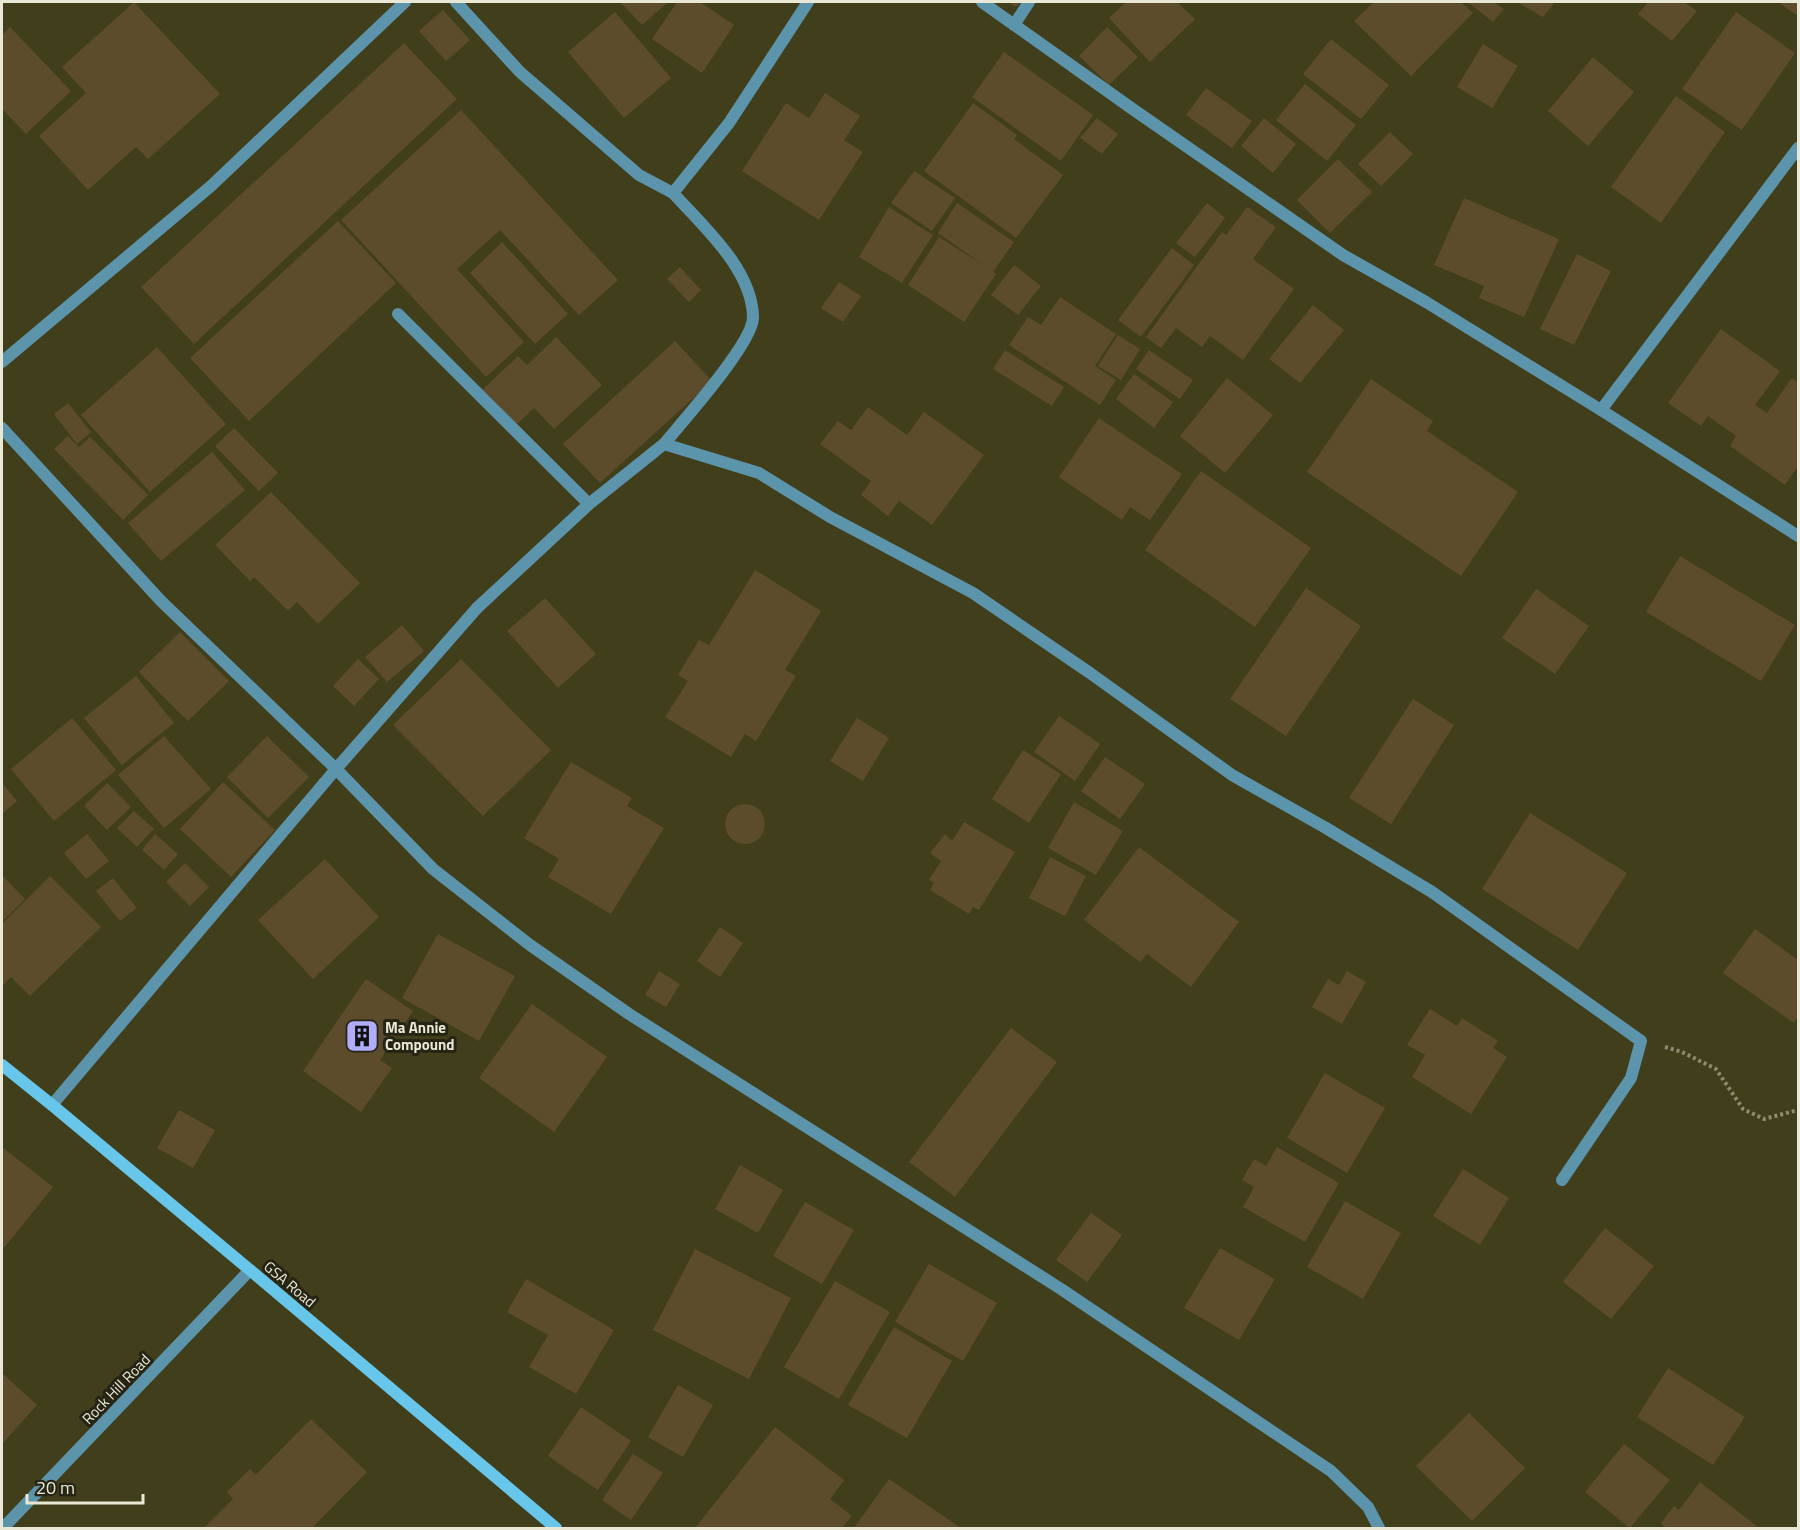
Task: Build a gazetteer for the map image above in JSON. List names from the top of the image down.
{
  "streets": {
    "street": ["GSA Road", "Rock Hill Road"]
  },
  "crossings": [
    ["GSA Road", "Rock Hill Road"]
  ],
  "places": {
    "building": ["Ma Annie Compound"]
  },
  "scale_bar": "20 m"
}
